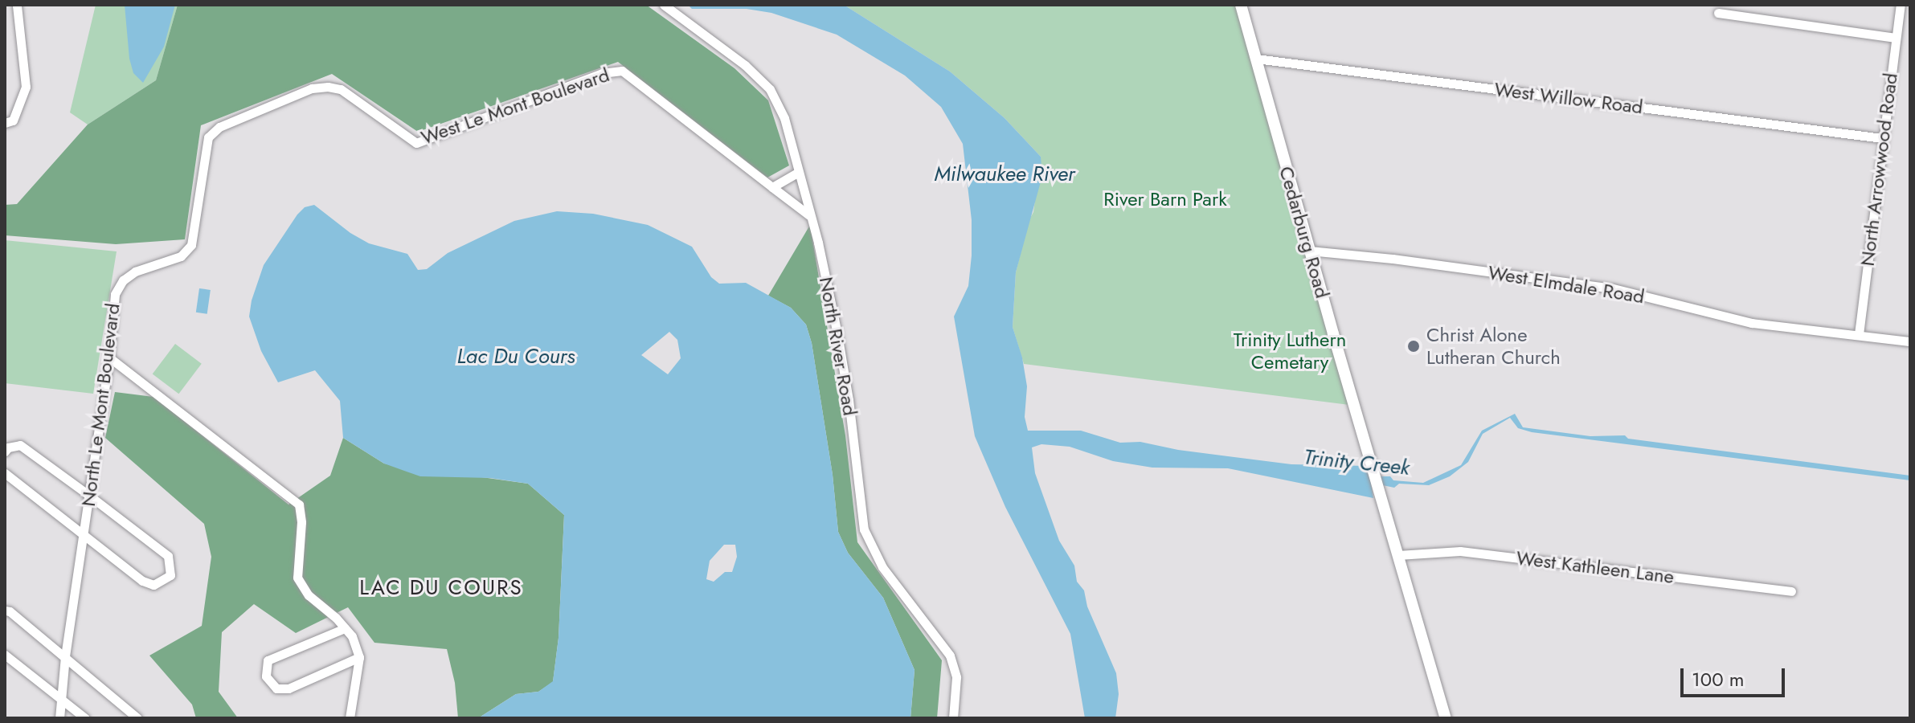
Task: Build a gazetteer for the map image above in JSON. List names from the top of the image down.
{
  "streets": {
    "main road": ["Cedarburg Road"],
    "street": [
      "West Willow Road",
      "West Le Mont Boulevard",
      "North Arrowwood Road",
      "West Elmdale Road",
      "North River Road",
      "North Le Mont Boulevard",
      "West Kathleen Lane"
    ]
  },
  "crossings": [
    ["West Willow Road", "North Arrowwood Road"],
    ["West Willow Road", "Cedarburg Road"],
    ["West Le Mont Boulevard", "North River Road"],
    ["West Le Mont Boulevard", "North Le Mont Boulevard"],
    ["North Arrowwood Road", "West Elmdale Road"],
    ["Cedarburg Road", "West Elmdale Road"],
    ["Cedarburg Road", "West Kathleen Lane"]
  ],
  "districts": ["LAC DU COURS"],
  "water": ["Milwaukee River", "Lac Du Cours", "Trinity Creek"],
  "parks": ["River Barn Park", "Trinity Luthern Cemetary"],
  "places": ["Christ Alone Lutheran Church"],
  "scale_bar": "100 m"
}
